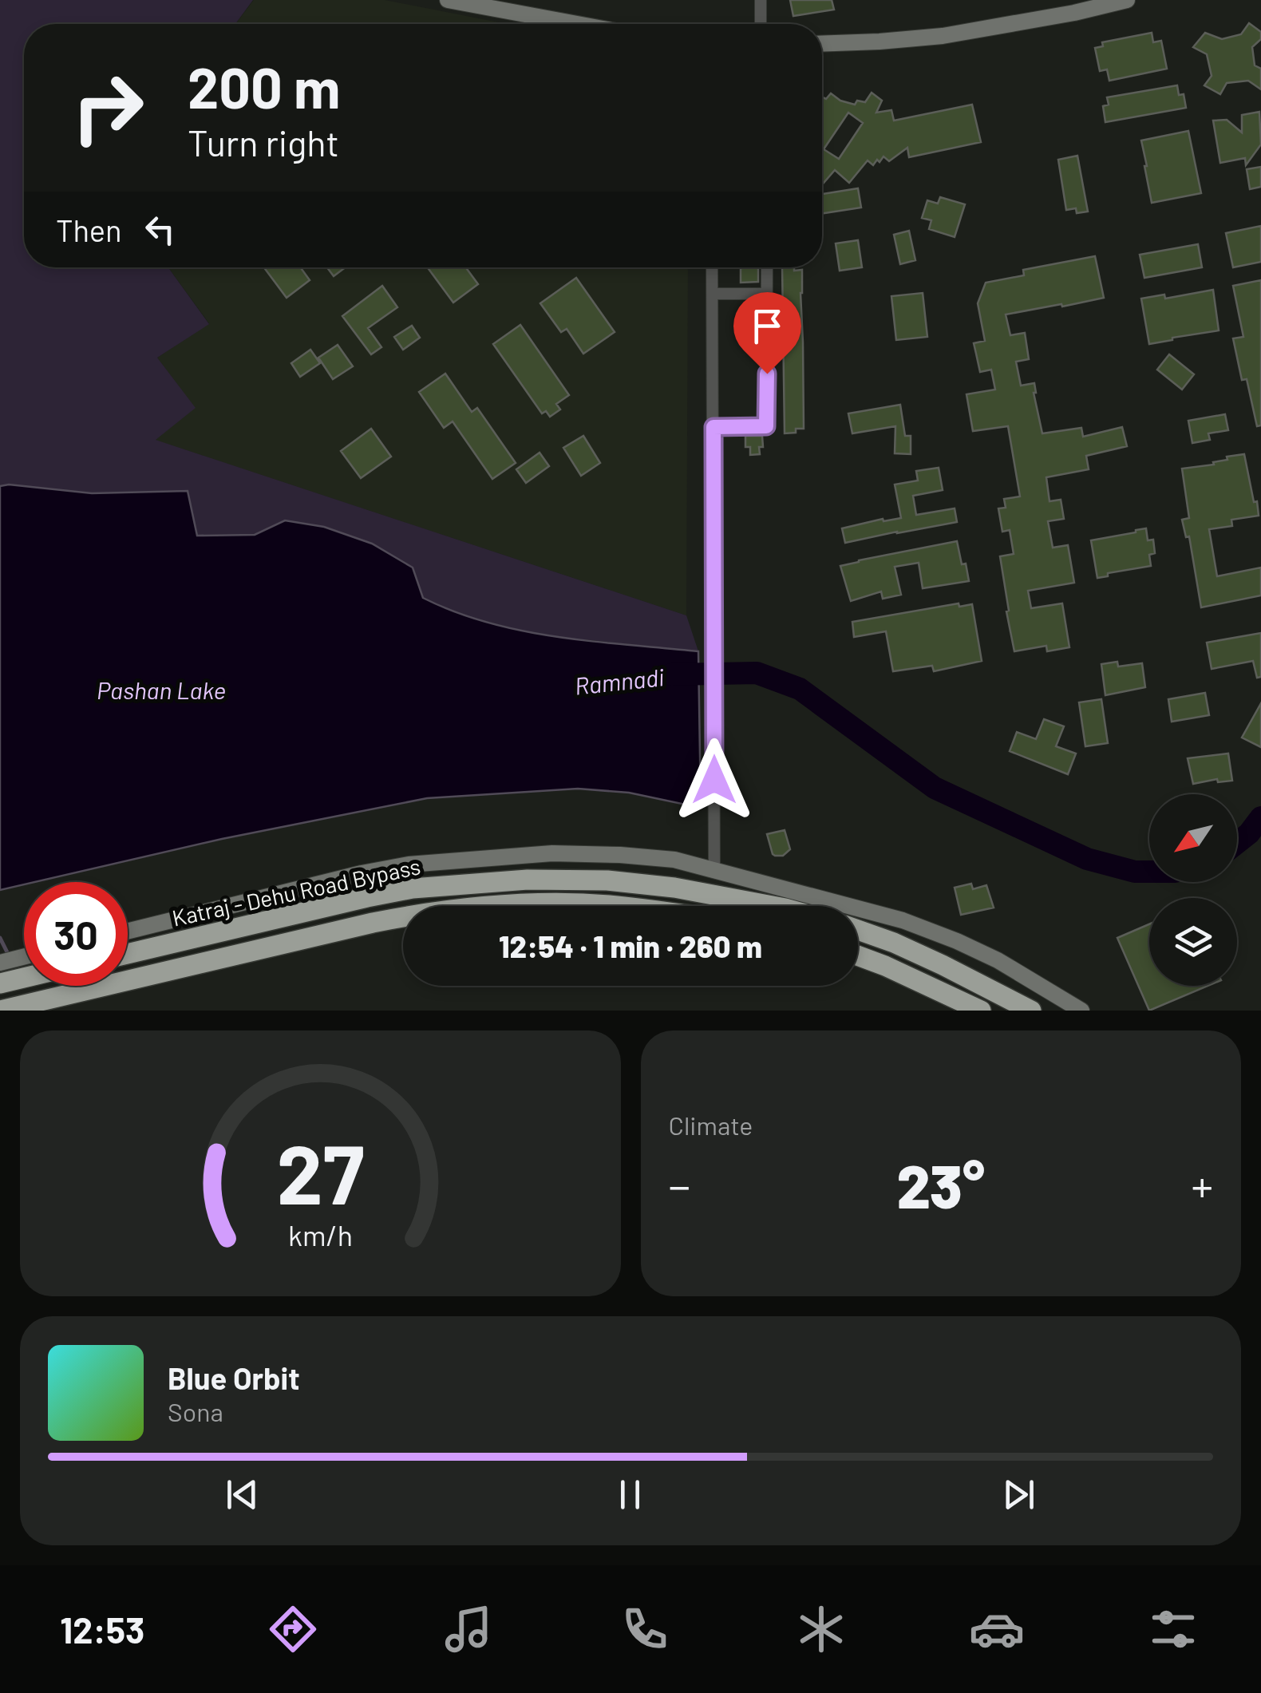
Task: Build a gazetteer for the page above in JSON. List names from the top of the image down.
{
  "streets": {
    "highway": ["Katraj - Dehu Road Bypass"]
  },
  "water": ["Ramnadi", "Pashan Lake"],
  "north": "bottom left",
  "page": {
    "turn": ["200 m", "Turn right"],
    "then": "Then",
    "limit": "30",
    "trip": "12:54 · 1 min · 260 m",
    "tile": "Climate",
    "heat": ["−", "23°", "+"],
    "song": ["Blue Orbit", "Sona"],
    "tabs": "12:53",
    "gauge": ["27", "km/h"]
  }
}
